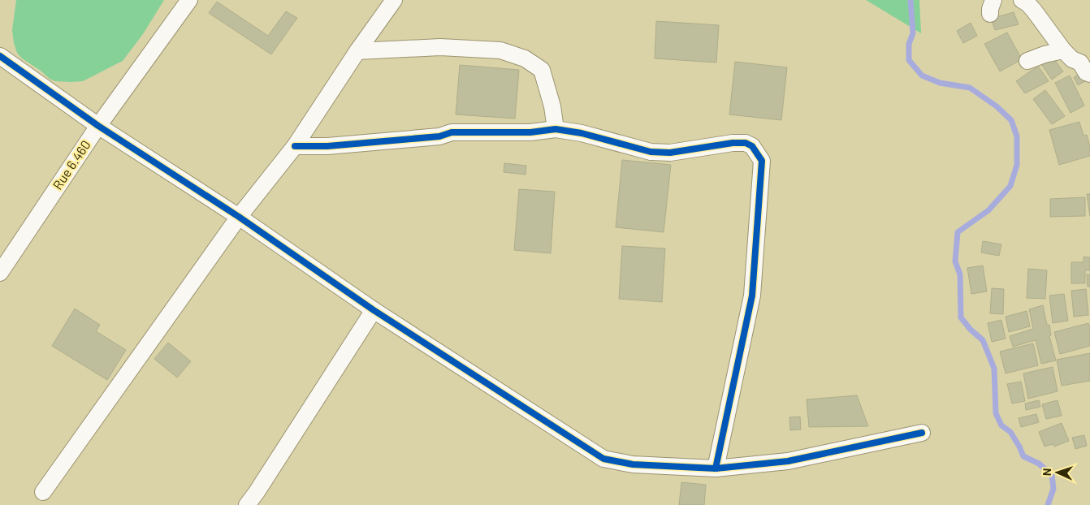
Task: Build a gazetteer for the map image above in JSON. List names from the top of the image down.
{
  "streets": {
    "street": ["Rue 6.460"]
  },
  "north": "left"
}
